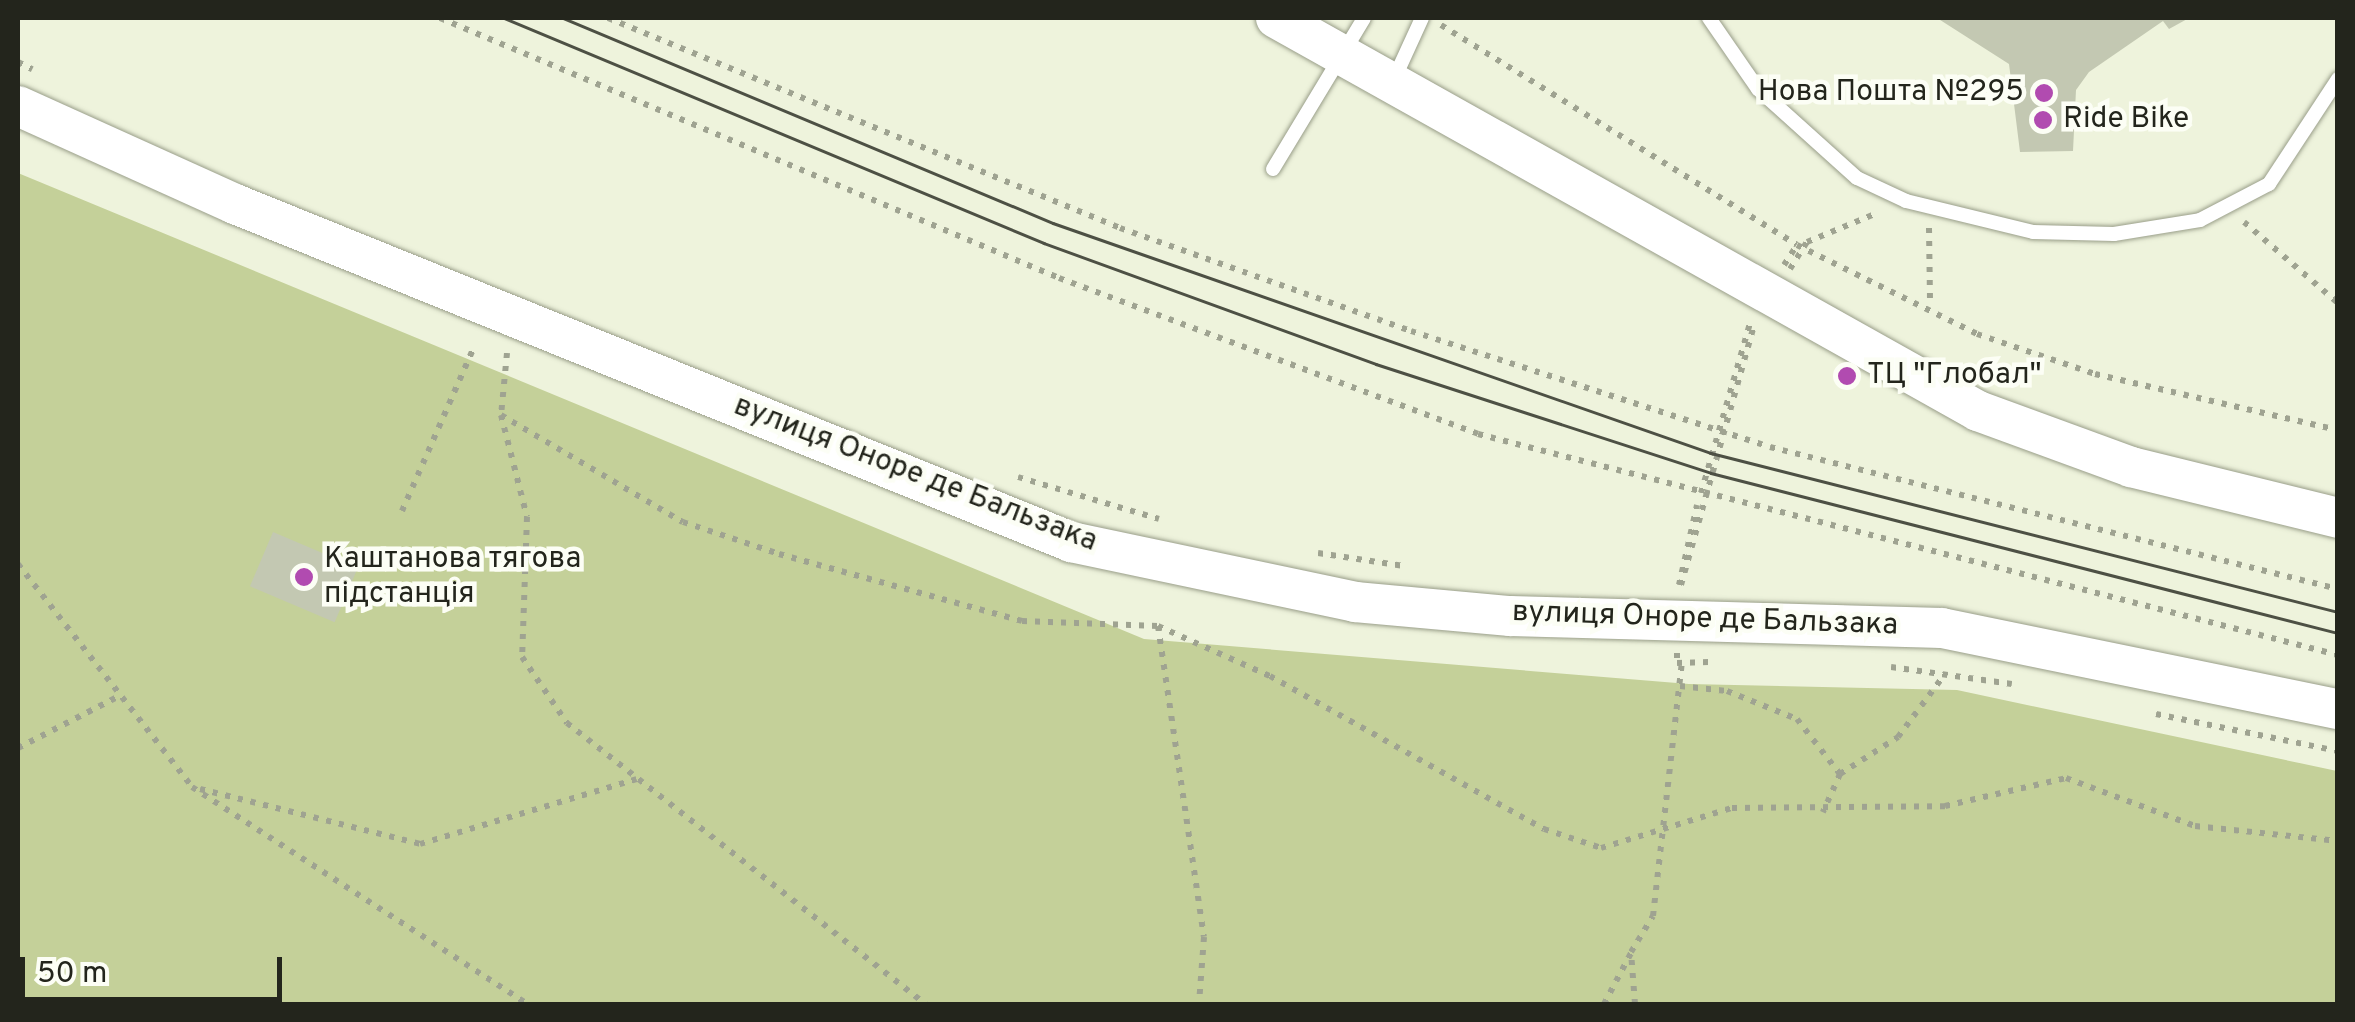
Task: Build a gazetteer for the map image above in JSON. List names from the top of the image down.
{
  "streets": {
    "main road": ["вулиця Оноре де Бальзака"]
  },
  "places": [
    "Нова Пошта №295",
    "Ride Bike",
    "ТЦ \"Глобал\"",
    "Каштанова тягова пiдстанцiя"
  ],
  "scale_bar": "50 m"
}
